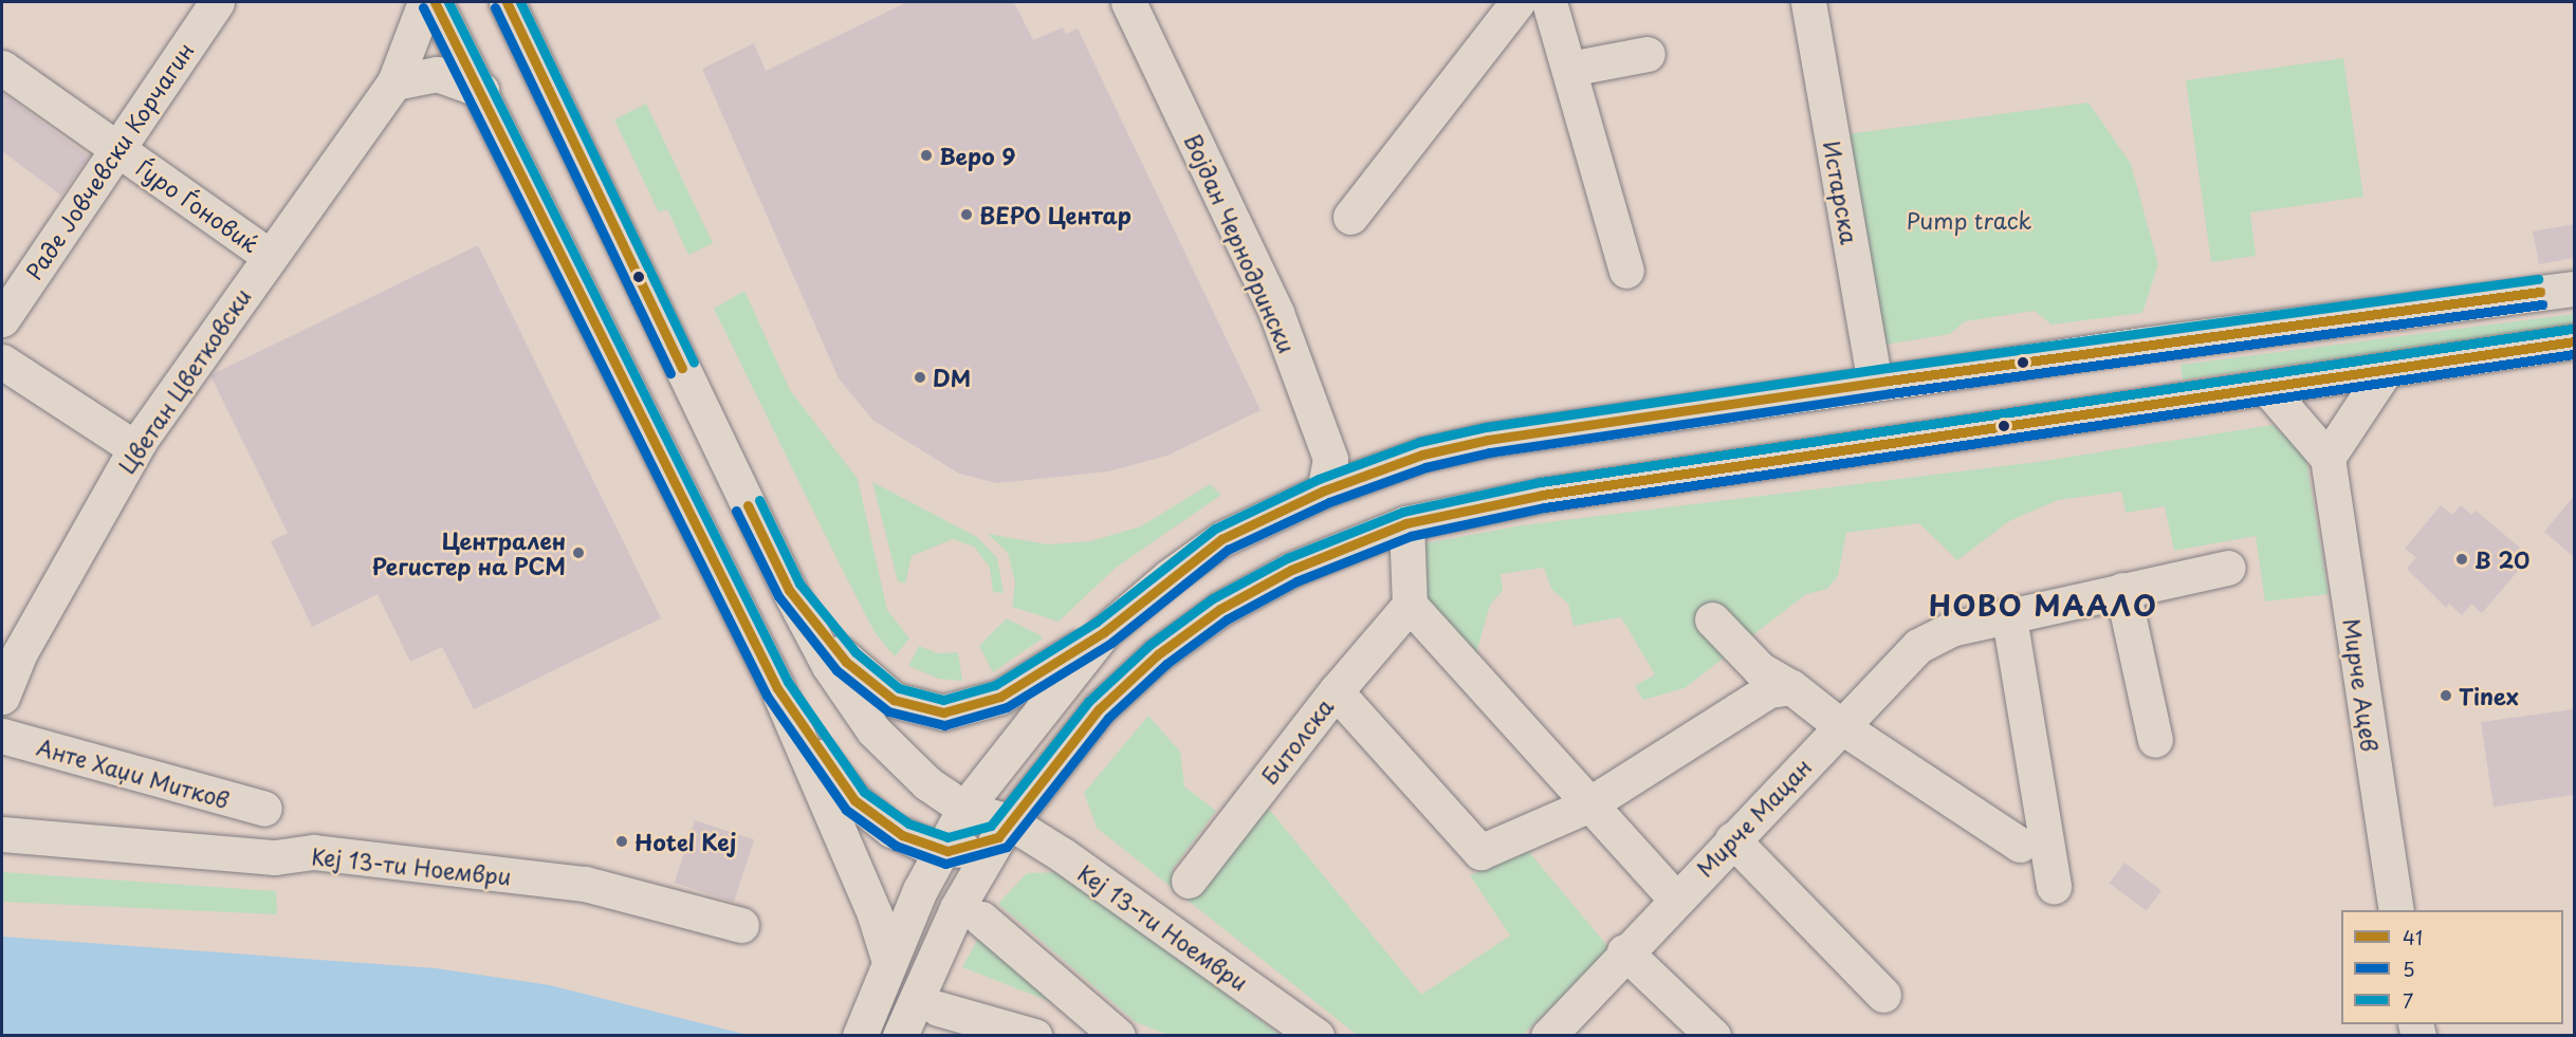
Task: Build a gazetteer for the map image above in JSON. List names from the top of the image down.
{
  "streets": {
    "street": [
      "Раде Јовчевски Корчагин",
      "Истарска",
      "Ѓуро Ѓоновиќ",
      "Војдан Чернодрински",
      "Цветан Цветковски",
      "Мирче Ацев",
      "Битолска",
      "Анте Хаџи Митков",
      "Мирче Мацан",
      "Кеј 13-ти Ноември"
    ]
  },
  "crossings": [
    ["Раде Јовчевски Корчагин", "Ѓуро Ѓоновиќ"],
    ["Ѓуро Ѓоновиќ", "Цветан Цветковски"]
  ],
  "districts": ["НОВО МААЛО"],
  "parks": ["Pump track"],
  "places": [
    "Веро 9",
    "ВЕРО Центар",
    "DM",
    "Централен Регистер на РСМ",
    "B 20",
    "Tinex",
    "Hotel Kej"
  ],
  "lines": ["transit line 41", "transit line 7", "transit line 5"],
  "legend": ["41", "5", "7"]
}
